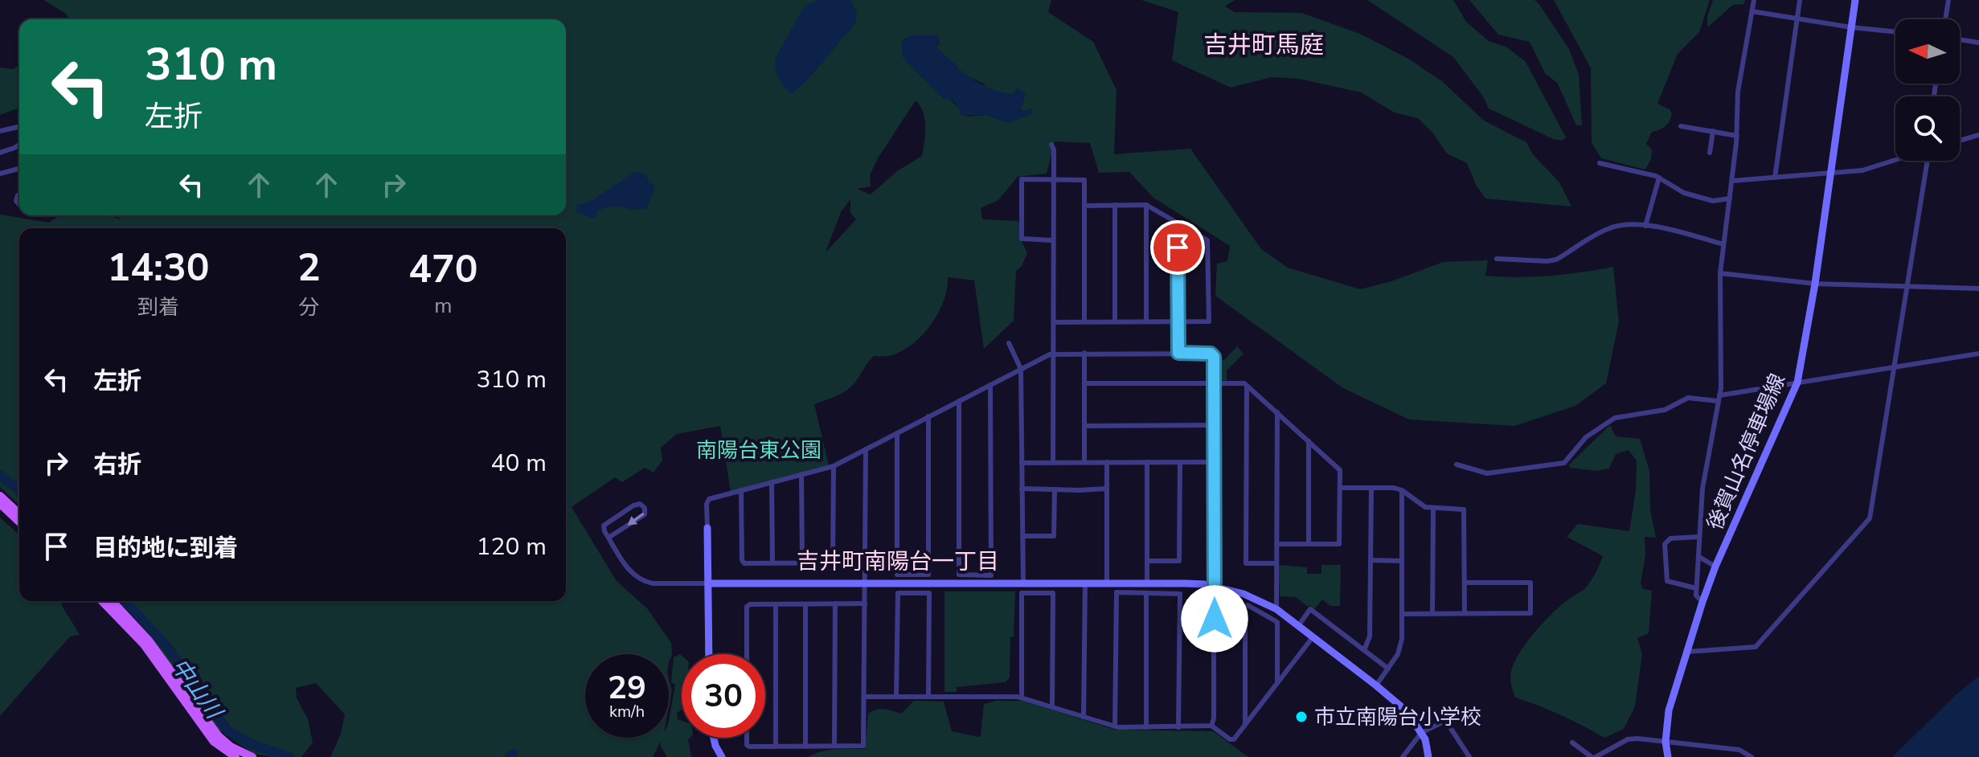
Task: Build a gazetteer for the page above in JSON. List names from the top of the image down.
{
  "streets": {
    "street": ["後賀山名停車場線"]
  },
  "districts": ["吉井町馬庭", "吉井町南陽台一丁目"],
  "water": ["中山川"],
  "parks": ["南陽台東公園"],
  "places": ["市立南陽台小学校"],
  "north": "left",
  "page": {
    "turn": ["310 m", "左折"],
    "eta": [
      "14:30",
      "到着",
      "2",
      "分",
      "470",
      "m"
    ],
    "list": [
      {
        "name": "左折",
        "value": "310 m"
      },
      {
        "name": "右折",
        "value": "40 m"
      },
      {
        "name": "目的地に到着",
        "value": "120 m"
      }
    ],
    "speed": "29 km/h",
    "limit": "30"
  }
}
